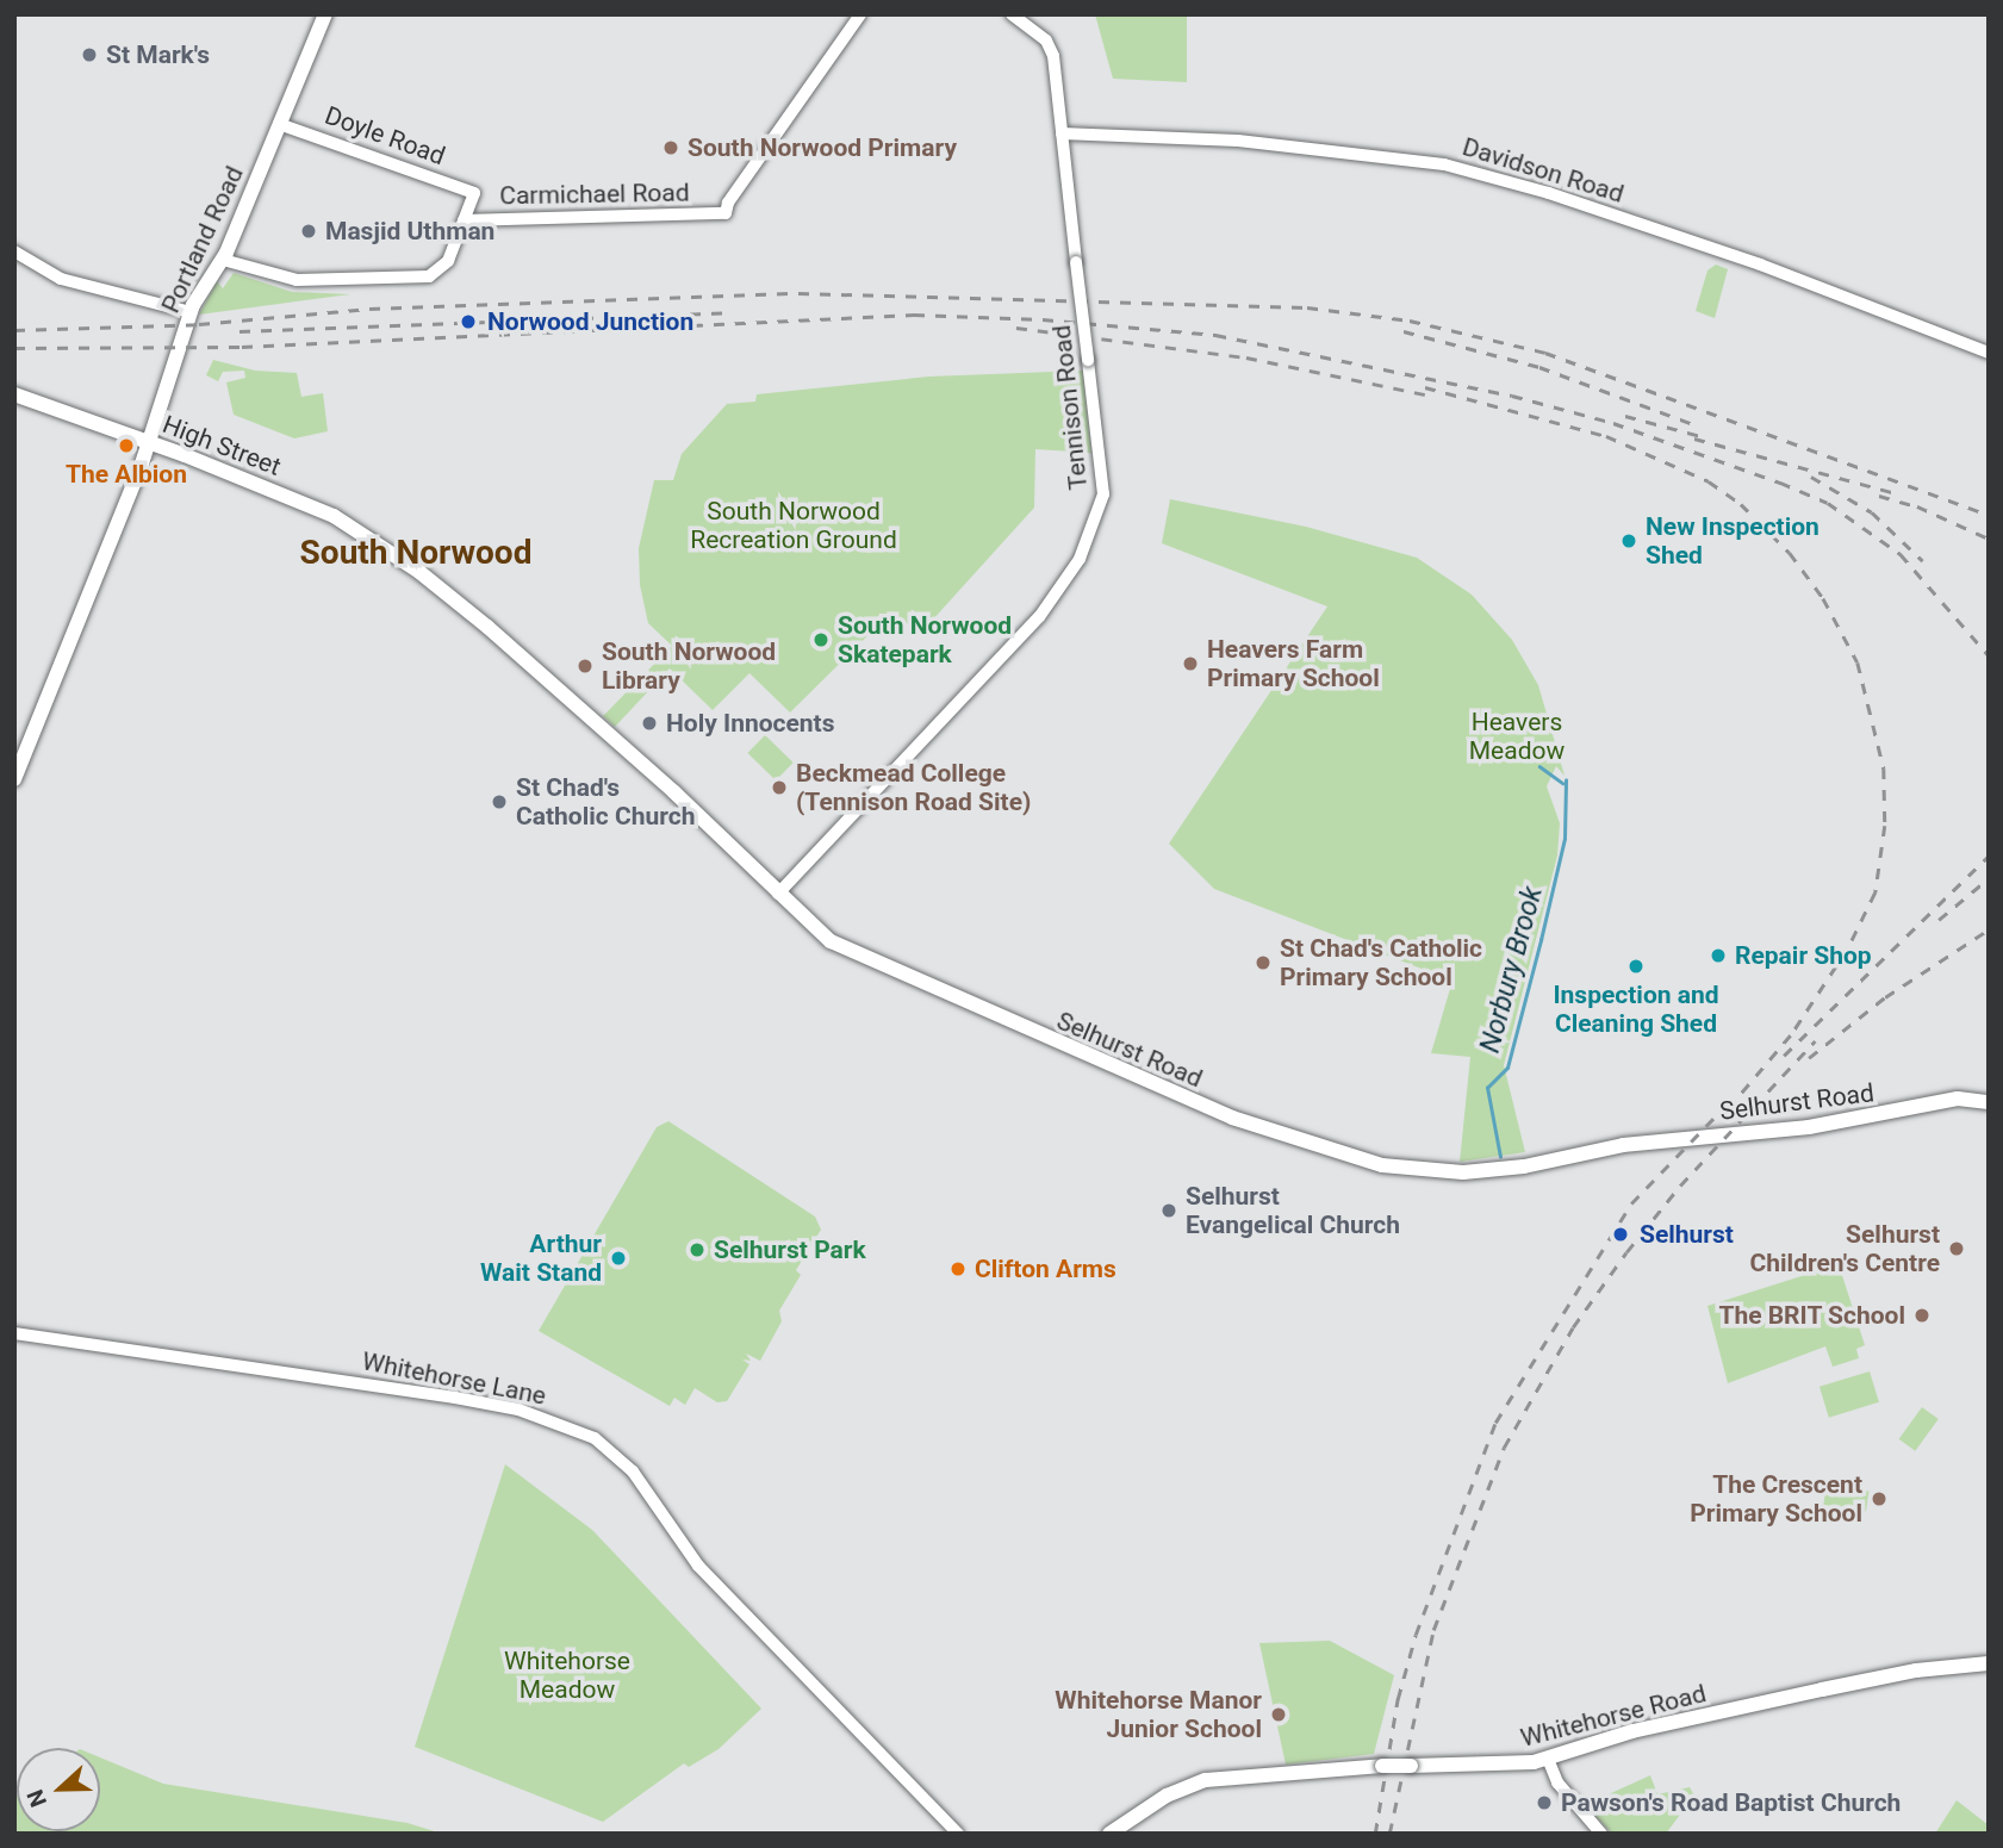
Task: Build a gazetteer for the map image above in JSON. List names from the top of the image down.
{
  "streets": {
    "main road": [
      "Portland Road",
      "High Street",
      "Selhurst Road",
      "Whitehorse Road"
    ],
    "street": [
      "Doyle Road",
      "Davidson Road",
      "Carmichael Road",
      "Tennison Road",
      "Whitehorse Lane"
    ]
  },
  "crossings": [
    ["Doyle Road", "Carmichael Road"],
    ["Doyle Road", "Portland Road"],
    ["Davidson Road", "Tennison Road"],
    ["Portland Road", "High Street"],
    ["Tennison Road", "Selhurst Road"],
    ["High Street", "Selhurst Road"]
  ],
  "districts": ["South Norwood"],
  "water": ["Norbury Brook"],
  "parks": ["South Norwood Recreation Ground", "Heavers Meadow", "Whitehorse Meadow"],
  "places": [
    "St Mark's",
    "South Norwood Primary",
    "Masjid Uthman",
    "Norwood Junction",
    "The Albion",
    "New Inspection Shed",
    "South Norwood Skatepark",
    "Heavers Farm Primary School",
    "South Norwood Library",
    "Holy Innocents",
    "Beckmead College (Tennison Road Site)",
    "St Chad's Catholic Church",
    "Repair Shop",
    "St Chad's Catholic Primary School",
    "Inspection and Cleaning Shed",
    "Selhurst Evangelical Church",
    "Selhurst",
    "Selhurst Children's Centre",
    "Selhurst Park",
    "Arthur Wait Stand",
    "Clifton Arms",
    "The BRIT School",
    "The Crescent Primary School",
    "Whitehorse Manor Junior School",
    "Pawson's Road Baptist Church"
  ],
  "north": "left"
}
